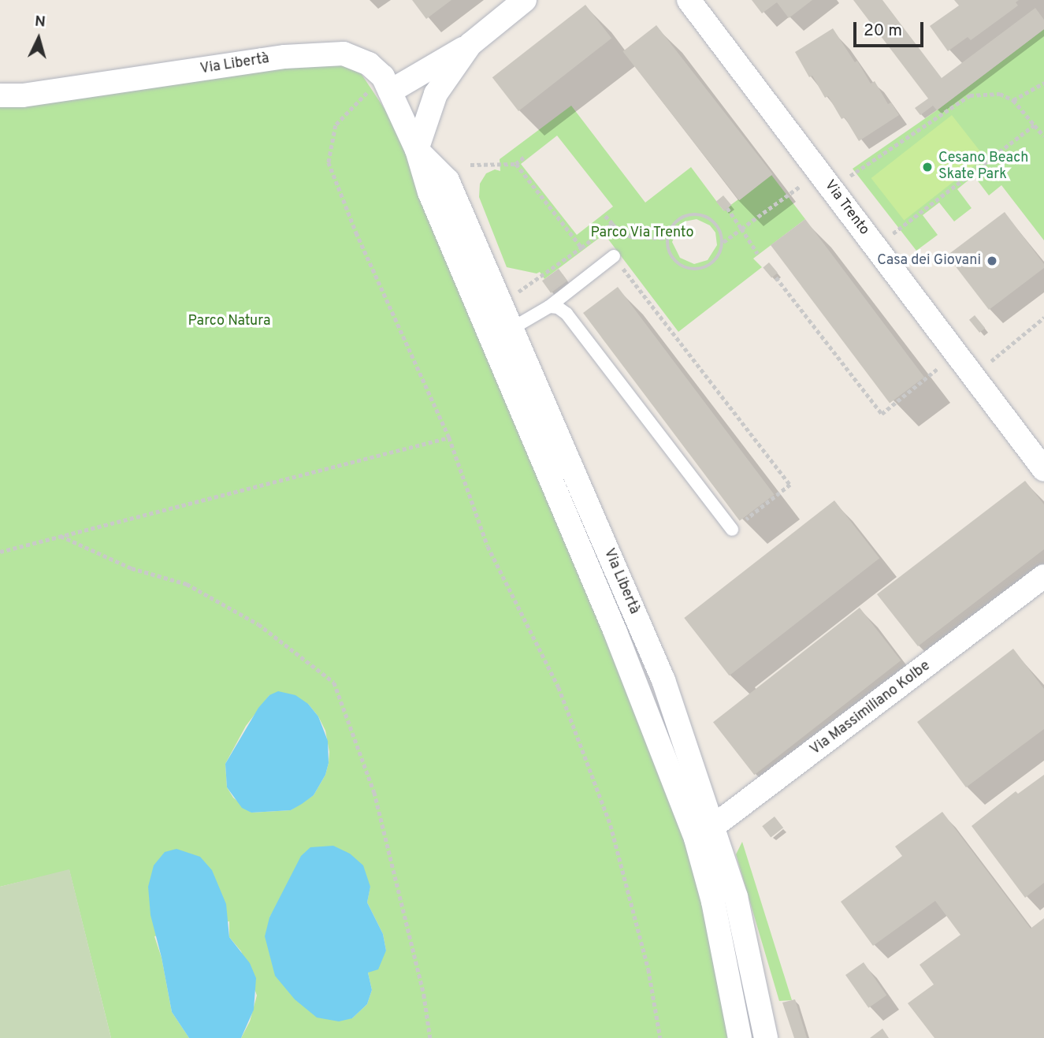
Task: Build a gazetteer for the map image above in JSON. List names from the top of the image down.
{
  "streets": {
    "street": ["Via Libertà", "Via Trento", "Via Massimiliano Kolbe"]
  },
  "crossings": [
    ["Via Libertà", "Via Massimiliano Kolbe"]
  ],
  "parks": ["Parco Via Trento", "Parco Natura"],
  "places": ["Cesano Beach Skate Park", "Casa dei Giovani"],
  "scale_bar": "20 m",
  "north": "top"
}
